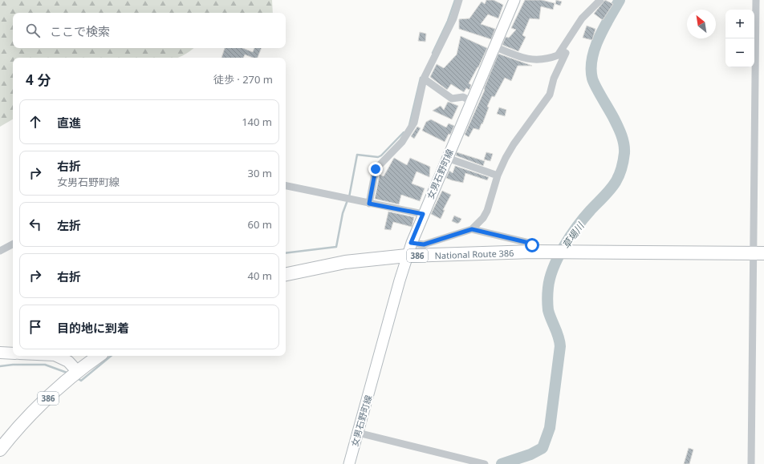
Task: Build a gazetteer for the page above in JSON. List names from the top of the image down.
{
  "streets": {
    "highway": ["National Route 386", "386"],
    "main road": ["女男石野町線"]
  },
  "crossings": [
    ["女男石野町線", "National Route 386"]
  ],
  "water": ["草場川"],
  "north": "top left",
  "page": {
    "map_buttons": ["+", "−"],
    "search": "ここで検索",
    "heading": ["4 分", "徒歩 · 270 m"],
    "list": [
      ["直進", "140 m"],
      ["右折", "女男石野町線", "30 m"],
      ["左折", "60 m"],
      ["右折", "40 m"],
      "目的地に到着"
    ]
  }
}
